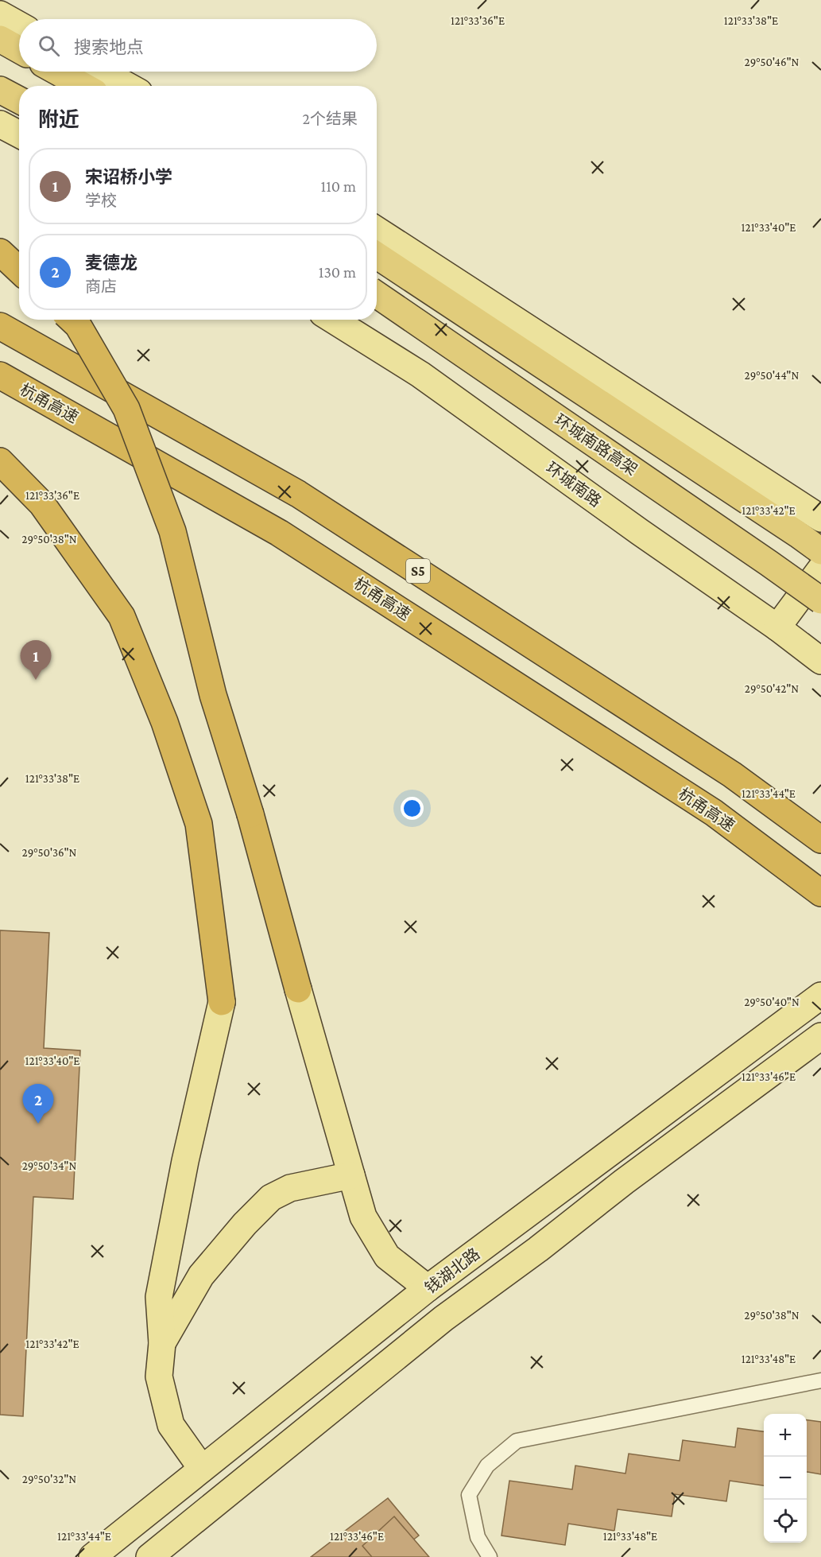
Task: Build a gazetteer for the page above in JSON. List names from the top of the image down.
{
  "streets": {
    "highway": ["杭甬高速", "环城南路高架", "S5"],
    "main road": ["环城南路", "钱湖北路"]
  },
  "page": {
    "search": "搜索地点",
    "heading": ["附近", "2个结果"],
    "list": [
      {
        "mark": "1",
        "name": "宋诏桥小学",
        "note": "学校",
        "value": "110 m"
      },
      {
        "mark": "2",
        "name": "麦德龙",
        "note": "商店",
        "value": "130 m"
      }
    ],
    "pins": ["1", "2"],
    "map_buttons": ["+", "−"]
  },
  "coordinates": [
    "121°33'36\"E",
    "121°33'38\"E",
    "29°50'46\"N",
    "121°33'40\"E",
    "29°50'44\"N",
    "121°33'42\"E",
    "29°50'38\"N",
    "29°50'42\"N",
    "121°33'44\"E",
    "29°50'36\"N",
    "29°50'40\"N",
    "121°33'46\"E",
    "29°50'34\"N",
    "121°33'48\"E",
    "29°50'32\"N"
  ]
}
